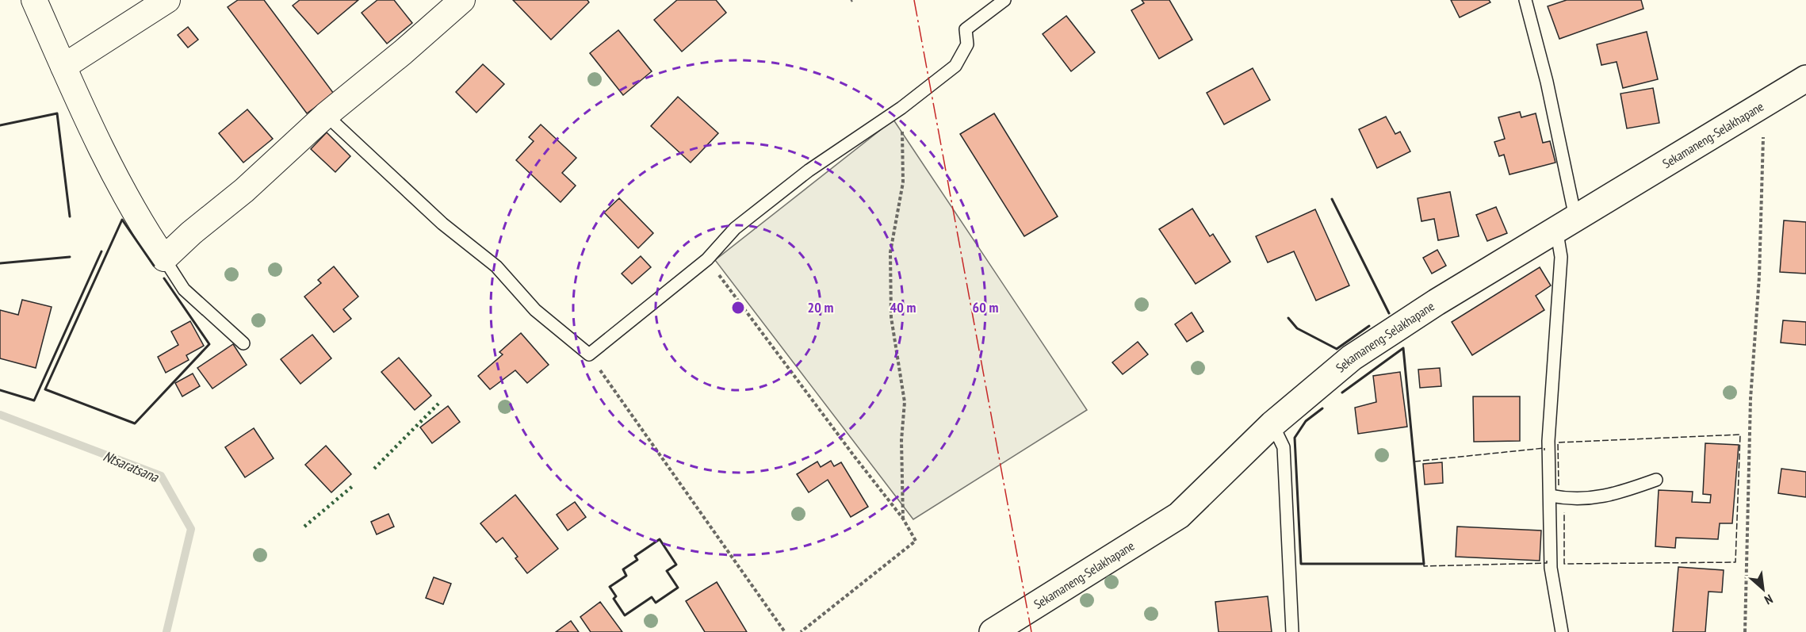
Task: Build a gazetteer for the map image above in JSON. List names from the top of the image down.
{
  "streets": {
    "street": ["Sekamaneng-Selakhapane"]
  },
  "water": ["Ntsaratsana"],
  "north": "bottom right",
  "rings": ["20 m", "40 m", "60 m"]
}
